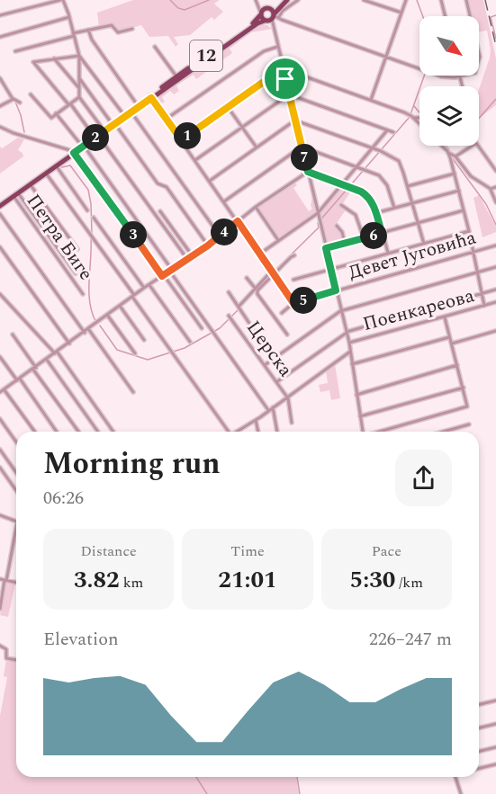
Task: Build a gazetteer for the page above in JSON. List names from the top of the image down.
{
  "streets": {
    "main road": ["12"],
    "street": [
      "Петра Биге",
      "Девет Југовића",
      "Поенкареова",
      "Церска"
    ]
  },
  "crossings": [
    ["12", "Петра Биге"]
  ],
  "north": "bottom right",
  "page": {
    "pins": [
      "1",
      "2",
      "7",
      "4",
      "3",
      "6",
      "5"
    ],
    "heading": ["Morning run", "06:26"],
    "stats": [
      ["Distance", "3.82 km"],
      ["Time", "21:01"],
      ["Pace", "5:30 /km"]
    ],
    "chart": ["Elevation", "226–247 m"]
  }
}
